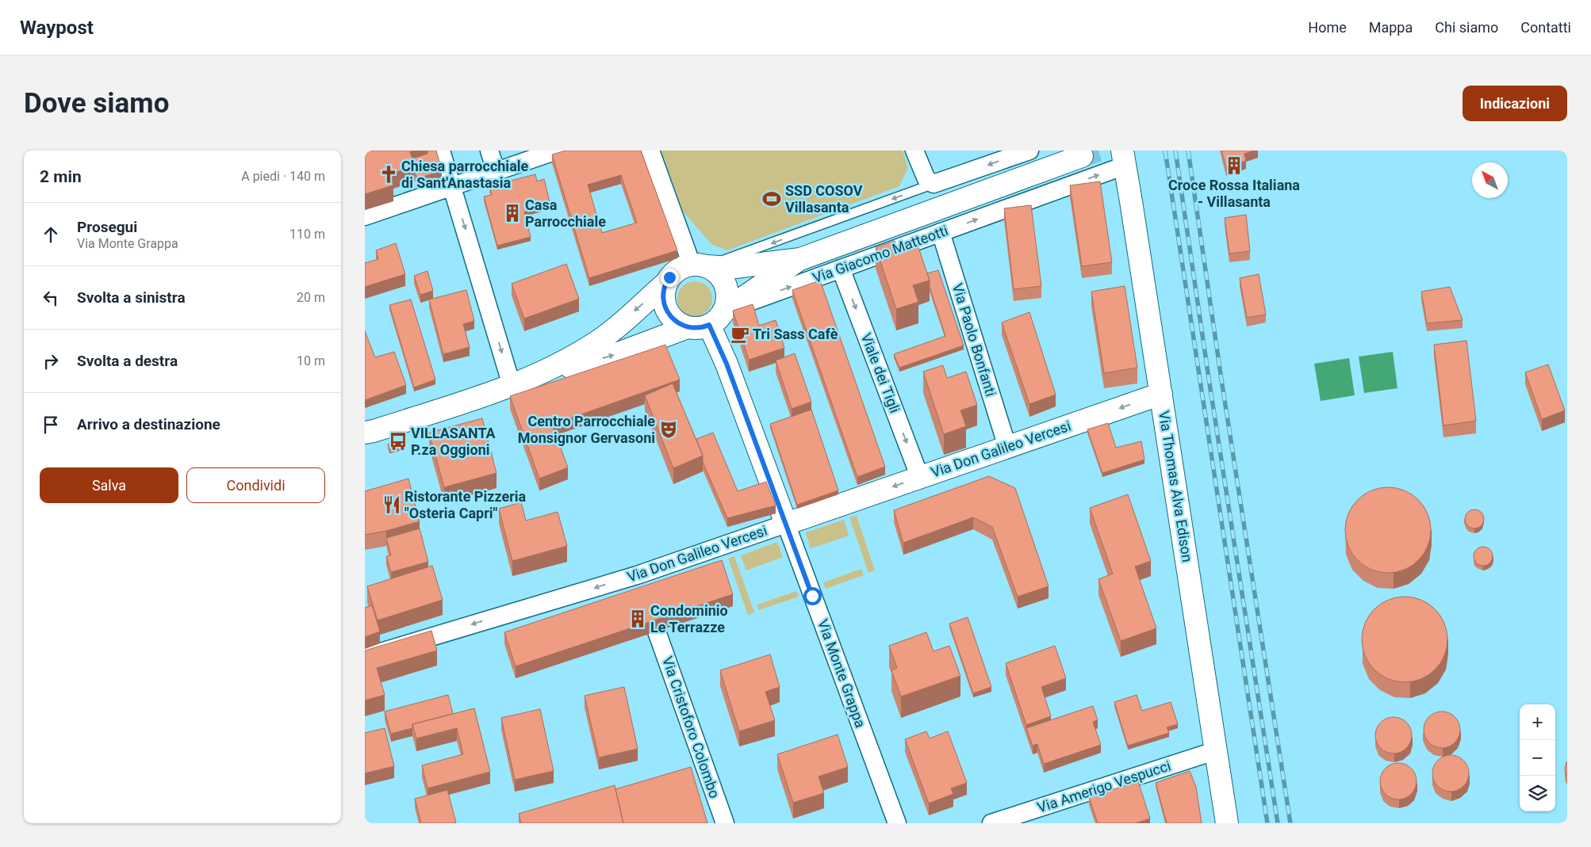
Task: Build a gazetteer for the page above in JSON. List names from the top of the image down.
{
  "streets": {
    "street": [
      "Via Giacomo Matteotti",
      "Via Paolo Bonfanti",
      "Viale dei Tigli",
      "Via Don Galileo Vercesi",
      "Via Thomas Alva Edison",
      "Via Monte Grappa",
      "Via Cristoforo Colombo",
      "Via Amerigo Vespucci"
    ]
  },
  "crossings": [
    ["Via Giacomo Matteotti", "Via Paolo Bonfanti"],
    ["Via Giacomo Matteotti", "Viale dei Tigli"],
    ["Via Giacomo Matteotti", "Via Thomas Alva Edison"],
    ["Via Giacomo Matteotti", "Via Monte Grappa"],
    ["Via Paolo Bonfanti", "Via Don Galileo Vercesi"],
    ["Viale dei Tigli", "Via Don Galileo Vercesi"],
    ["Via Don Galileo Vercesi", "Via Thomas Alva Edison"],
    ["Via Don Galileo Vercesi", "Via Monte Grappa"],
    ["Via Thomas Alva Edison", "Via Amerigo Vespucci"]
  ],
  "one_way": ["Viale dei Tigli", "Via Don Galileo Vercesi"],
  "places": {
    "building": ["Croce Rossa Italiana - Villasanta", "Casa Parrocchiale", "Condominio Le Terrazze"],
    "church": ["Chiesa parrocchiale di Sant'Anastasia"],
    "sports": ["SSD COSOV Villasanta"],
    "cafe": ["Tri Sass Cafè"],
    "theatre": ["Centro Parrocchiale Monsignor Gervasoni"],
    "bus stop": ["VILLASANTA P.za Oggioni"],
    "restaurant": ["Ristorante Pizzeria \"Osteria Capri\""]
  },
  "north": "top left",
  "page": {
    "header": "Waypost",
    "nav": [
      "Home",
      "Mappa",
      "Chi siamo",
      "Contatti"
    ],
    "buttons": [
      "Indicazioni",
      ["Salva", "Condividi"]
    ],
    "title": "Dove siamo",
    "heading": ["2 min", "A piedi · 140 m"],
    "list": [
      ["Prosegui", "Via Monte Grappa", "110 m"],
      ["Svolta a sinistra", "20 m"],
      ["Svolta a destra", "10 m"],
      "Arrivo a destinazione"
    ],
    "map_buttons": ["+", "−"]
  }
}
